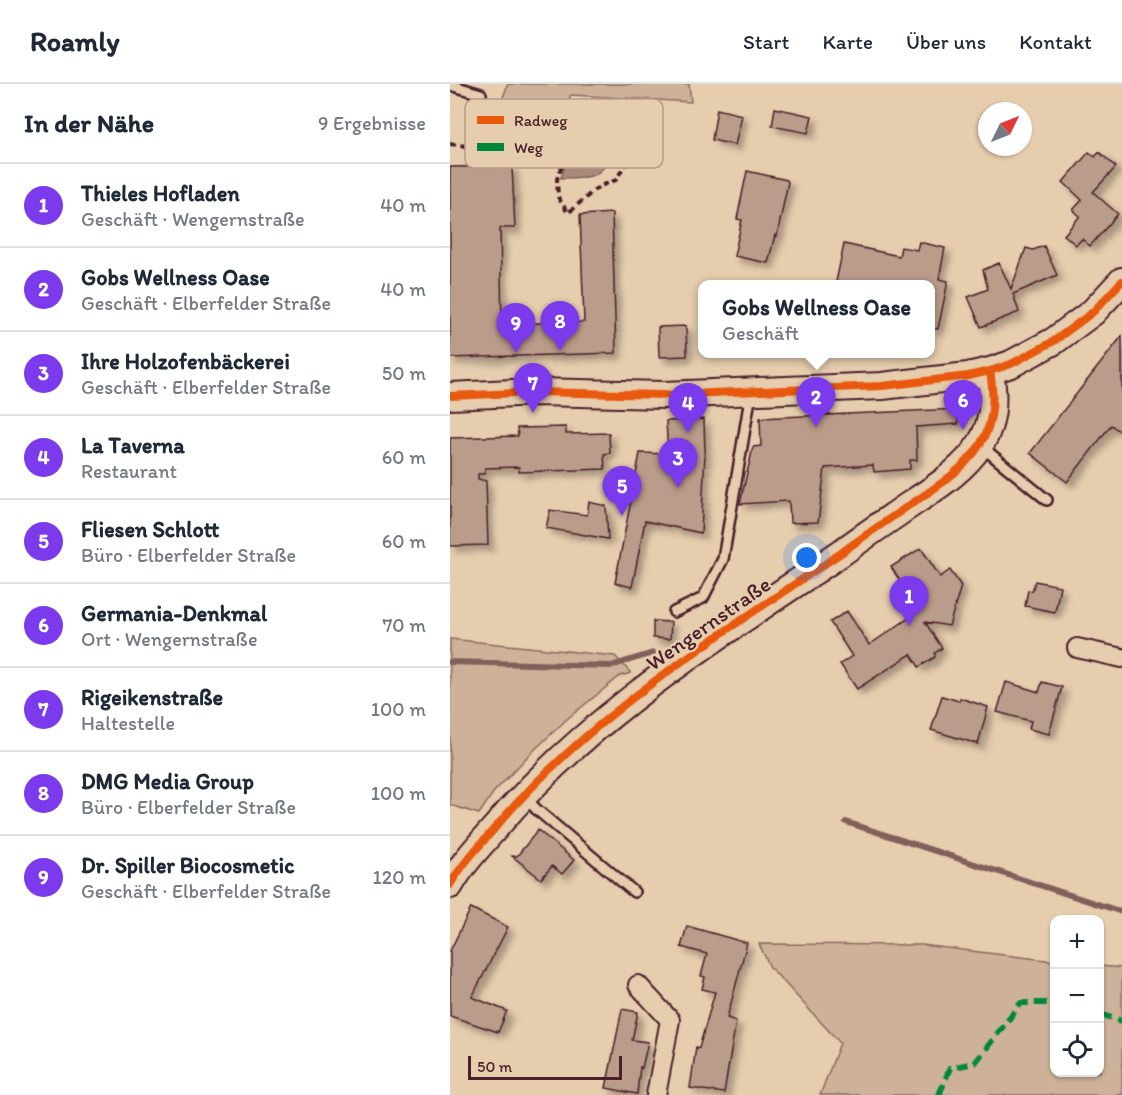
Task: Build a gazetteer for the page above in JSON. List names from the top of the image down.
{
  "streets": {
    "main road": ["Wengernstraße"]
  },
  "legend": ["Radweg", "Weg"],
  "scale_bar": "50 m",
  "north": "top right",
  "page": {
    "header": "Roamly",
    "nav": [
      "Start",
      "Karte",
      "Über uns",
      "Kontakt"
    ],
    "heading": ["In der Nähe", "9 Ergebnisse"],
    "list": [
      {
        "mark": "1",
        "name": "Thieles Hofladen",
        "note": "Geschäft · Wengernstraße",
        "value": "40 m"
      },
      {
        "mark": "2",
        "name": "Gobs Wellness Oase",
        "note": "Geschäft · Elberfelder Straße",
        "value": "40 m"
      },
      {
        "mark": "3",
        "name": "Ihre Holzofenbäckerei",
        "note": "Geschäft · Elberfelder Straße",
        "value": "50 m"
      },
      {
        "mark": "4",
        "name": "La Taverna",
        "note": "Restaurant",
        "value": "60 m"
      },
      {
        "mark": "5",
        "name": "Fliesen Schlott",
        "note": "Büro · Elberfelder Straße",
        "value": "60 m"
      },
      {
        "mark": "6",
        "name": "Germania-Denkmal",
        "note": "Ort · Wengernstraße",
        "value": "70 m"
      },
      {
        "mark": "7",
        "name": "Rigeikenstraße",
        "note": "Haltestelle",
        "value": "100 m"
      },
      {
        "mark": "8",
        "name": "DMG Media Group",
        "note": "Büro · Elberfelder Straße",
        "value": "100 m"
      },
      {
        "mark": "9",
        "name": "Dr. Spiller Biocosmetic",
        "note": "Geschäft · Elberfelder Straße",
        "value": "120 m"
      }
    ],
    "popup": ["Gobs Wellness Oase", "Geschäft"],
    "pins": [
      "8",
      "9",
      "7",
      "2",
      "6",
      "4",
      "3",
      "5",
      "1"
    ],
    "map_buttons": ["+", "−"],
    "scale": "50 m"
  }
}
